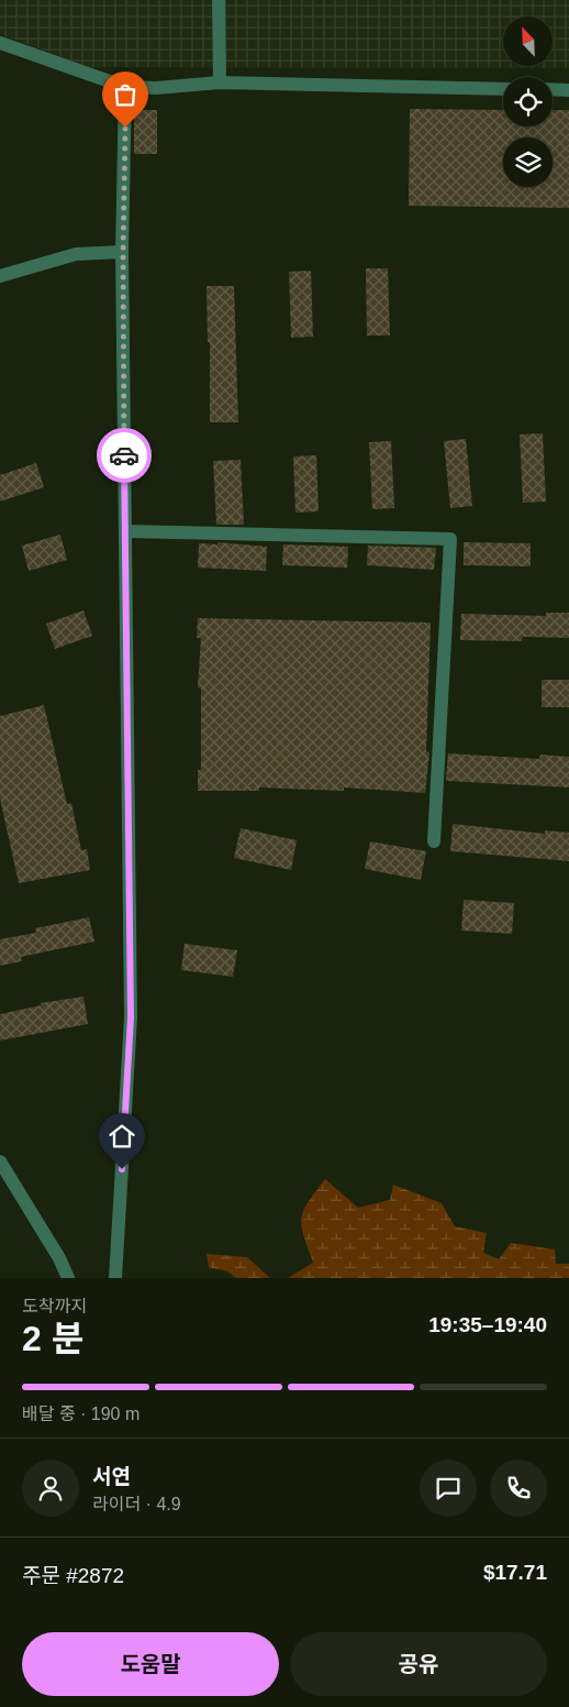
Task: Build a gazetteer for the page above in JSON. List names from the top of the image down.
{
  "north": "top left",
  "page": {
    "heading": ["2 분", "도착까지", "19:35–19:40"],
    "panel": [
      "서연",
      "라이더 · 4.9",
      "주문 #2872",
      "$17.71"
    ],
    "bar": "배달 중 · 190 m",
    "buttons": ["도움말", "공유"]
  }
}
